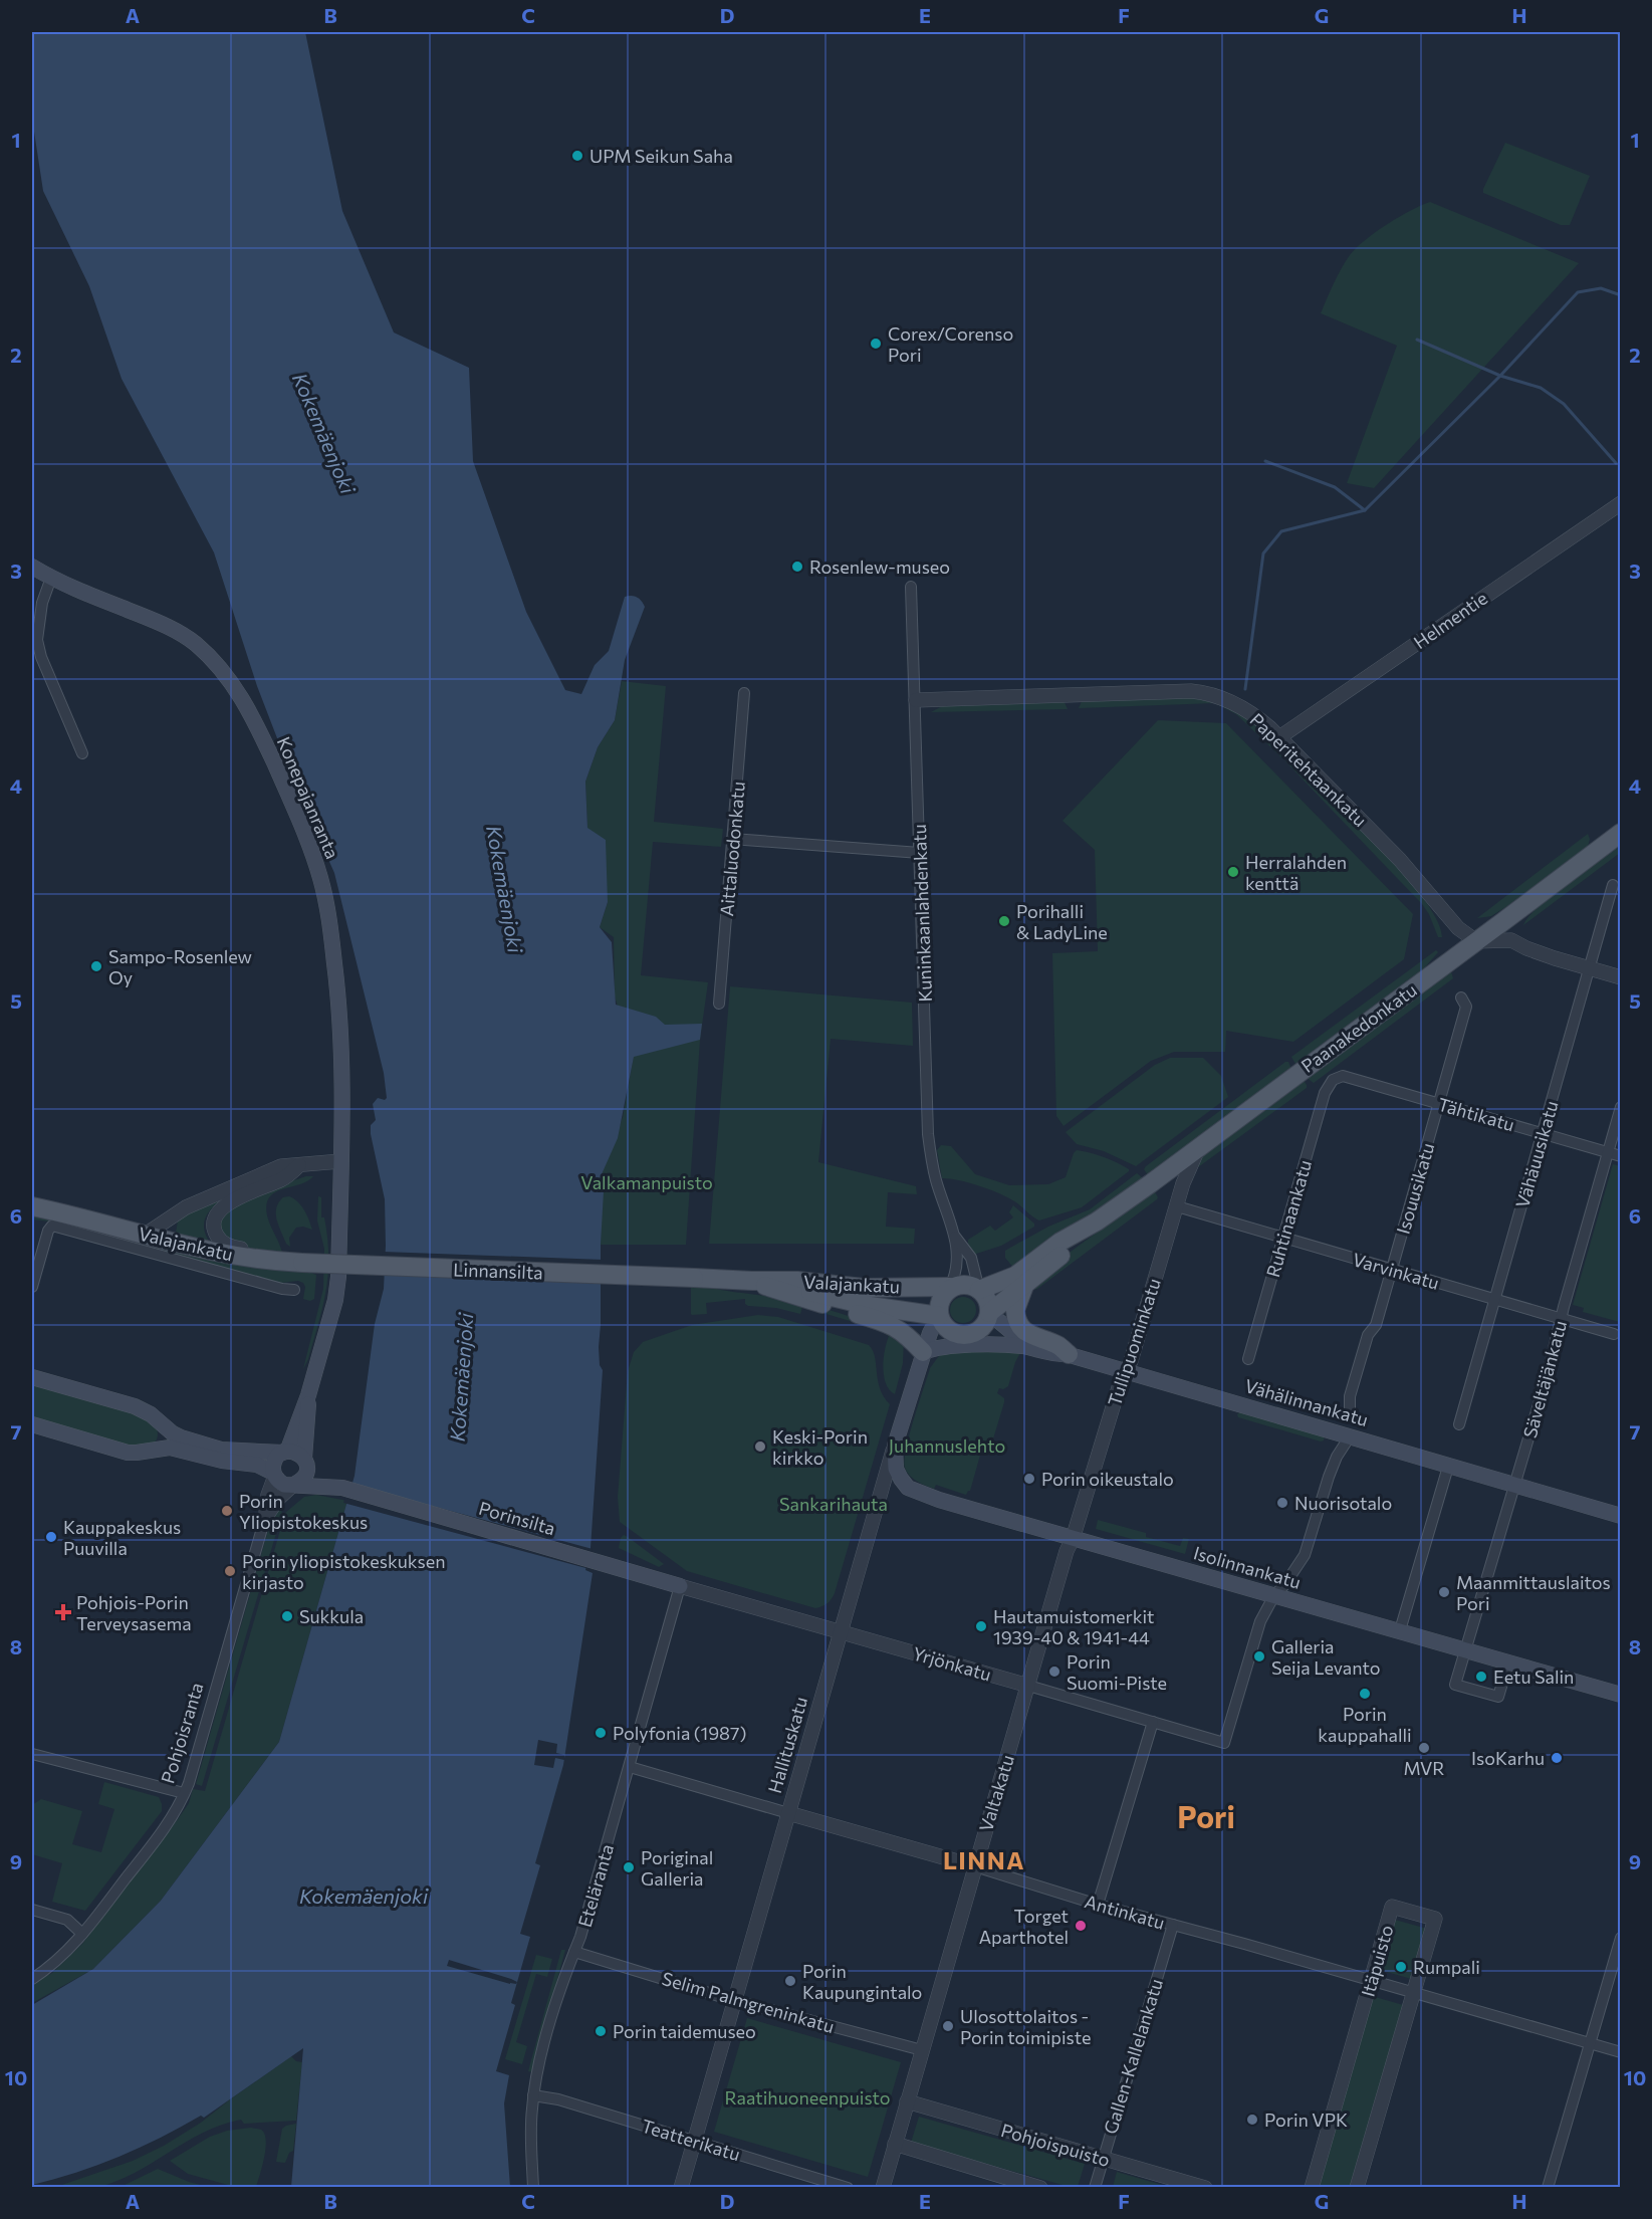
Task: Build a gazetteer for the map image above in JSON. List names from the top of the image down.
{
  "streets": {
    "main road": [
      "Konepajanranta",
      "Paanakedonkatu",
      "Valajankatu",
      "Linnansilta",
      "Vähälinnankatu",
      "Porinsilta",
      "Isolinnankatu",
      "Hallituskatu"
    ],
    "street": [
      "Helmentie",
      "Paperitehtaankatu",
      "Aittaluodonkatu",
      "Kuninkaanlahdenkatu",
      "Tähtikatu",
      "Vähäuusikatu",
      "Isouusikatu",
      "Ruhtinaankatu",
      "Varvinkatu",
      "Tullipuominkatu",
      "Säveltäjänkatu",
      "Yrjönkatu",
      "Pohjoisranta",
      "Valtakatu",
      "Eteläranta",
      "Antinkatu",
      "Itäpuisto",
      "Selim Palmgreninkatu",
      "Gallen-Kallelankatu",
      "Teatterikatu",
      "Pohjoispuisto"
    ]
  },
  "crossings": [
    ["Helmentie", "Paperitehtaankatu"],
    ["Paperitehtaankatu", "Kuninkaanlahdenkatu"],
    ["Paperitehtaankatu", "Paanakedonkatu"],
    ["Kuninkaanlahdenkatu", "Paanakedonkatu"],
    ["Kuninkaanlahdenkatu", "Valajankatu"],
    ["Kuninkaanlahdenkatu", "Vähälinnankatu"],
    ["Kuninkaanlahdenkatu", "Hallituskatu"],
    ["Paanakedonkatu", "Valajankatu"],
    ["Paanakedonkatu", "Tullipuominkatu"],
    ["Paanakedonkatu", "Vähälinnankatu"],
    ["Paanakedonkatu", "Hallituskatu"],
    ["Tähtikatu", "Vähäuusikatu"],
    ["Tähtikatu", "Isouusikatu"],
    ["Tähtikatu", "Ruhtinaankatu"],
    ["Tähtikatu", "Säveltäjänkatu"],
    ["Vähäuusikatu", "Varvinkatu"],
    ["Isouusikatu", "Varvinkatu"],
    ["Ruhtinaankatu", "Varvinkatu"],
    ["Valajankatu", "Linnansilta"],
    ["Valajankatu", "Vähälinnankatu"],
    ["Valajankatu", "Hallituskatu"],
    ["Varvinkatu", "Tullipuominkatu"],
    ["Varvinkatu", "Säveltäjänkatu"],
    ["Tullipuominkatu", "Vähälinnankatu"],
    ["Tullipuominkatu", "Isolinnankatu"],
    ["Tullipuominkatu", "Valtakatu"],
    ["Säveltäjänkatu", "Vähälinnankatu"],
    ["Säveltäjänkatu", "Isolinnankatu"],
    ["Vähälinnankatu", "Hallituskatu"],
    ["Porinsilta", "Yrjönkatu"],
    ["Porinsilta", "Pohjoisranta"],
    ["Porinsilta", "Eteläranta"],
    ["Isolinnankatu", "Yrjönkatu"],
    ["Isolinnankatu", "Hallituskatu"],
    ["Isolinnankatu", "Valtakatu"],
    ["Yrjönkatu", "Hallituskatu"],
    ["Yrjönkatu", "Valtakatu"],
    ["Yrjönkatu", "Eteläranta"],
    ["Hallituskatu", "Antinkatu"],
    ["Hallituskatu", "Selim Palmgreninkatu"],
    ["Hallituskatu", "Teatterikatu"],
    ["Valtakatu", "Antinkatu"],
    ["Valtakatu", "Selim Palmgreninkatu"],
    ["Valtakatu", "Pohjoispuisto"],
    ["Eteläranta", "Antinkatu"],
    ["Eteläranta", "Selim Palmgreninkatu"],
    ["Eteläranta", "Teatterikatu"],
    ["Antinkatu", "Itäpuisto"],
    ["Antinkatu", "Gallen-Kallelankatu"],
    ["Gallen-Kallelankatu", "Pohjoispuisto"]
  ],
  "districts": ["Pori", "LINNA"],
  "water": ["Kokemäenjoki"],
  "parks": [
    "Valkamanpuisto",
    "Juhannuslehto",
    "Sankarihauta",
    "Raatihuoneenpuisto"
  ],
  "places": {
    "other": [
      "UPM Seikun Saha",
      "Corex/Corenso Pori",
      "Rosenlew-museo",
      "Herralahden kenttä",
      "Porihalli & LadyLine",
      "Sampo-Rosenlew Oy",
      "Keski-Porin kirkko",
      "Porin oikeustalo",
      "Nuorisotalo",
      "Porin Yliopistokeskus",
      "Kauppakeskus Puuvilla",
      "Porin yliopistokeskuksen kirjasto",
      "Maanmittauslaitos Pori",
      "Sukkula",
      "Hautamuistomerkit 1939-40 & 1941-44",
      "Galleria Seija Levanto",
      "Porin Suomi-Piste",
      "Eetu Salin",
      "Porin kauppahalli",
      "Polyfonia (1987)",
      "MVR",
      "IsoKarhu",
      "Poriginal Galleria",
      "Torget Aparthotel",
      "Rumpali",
      "Porin Kaupungintalo",
      "Ulosottolaitos - Porin toimipiste",
      "Porin taidemuseo",
      "Porin VPK"
    ],
    "health": ["Pohjois-Porin Terveysasema"]
  },
  "grid": {
    "columns": [
      "A",
      "B",
      "C",
      "D",
      "E",
      "F",
      "G",
      "H"
    ],
    "rows": [
      "1",
      "2",
      "3",
      "4",
      "5",
      "6",
      "7",
      "8",
      "9",
      "10"
    ]
  }
}
